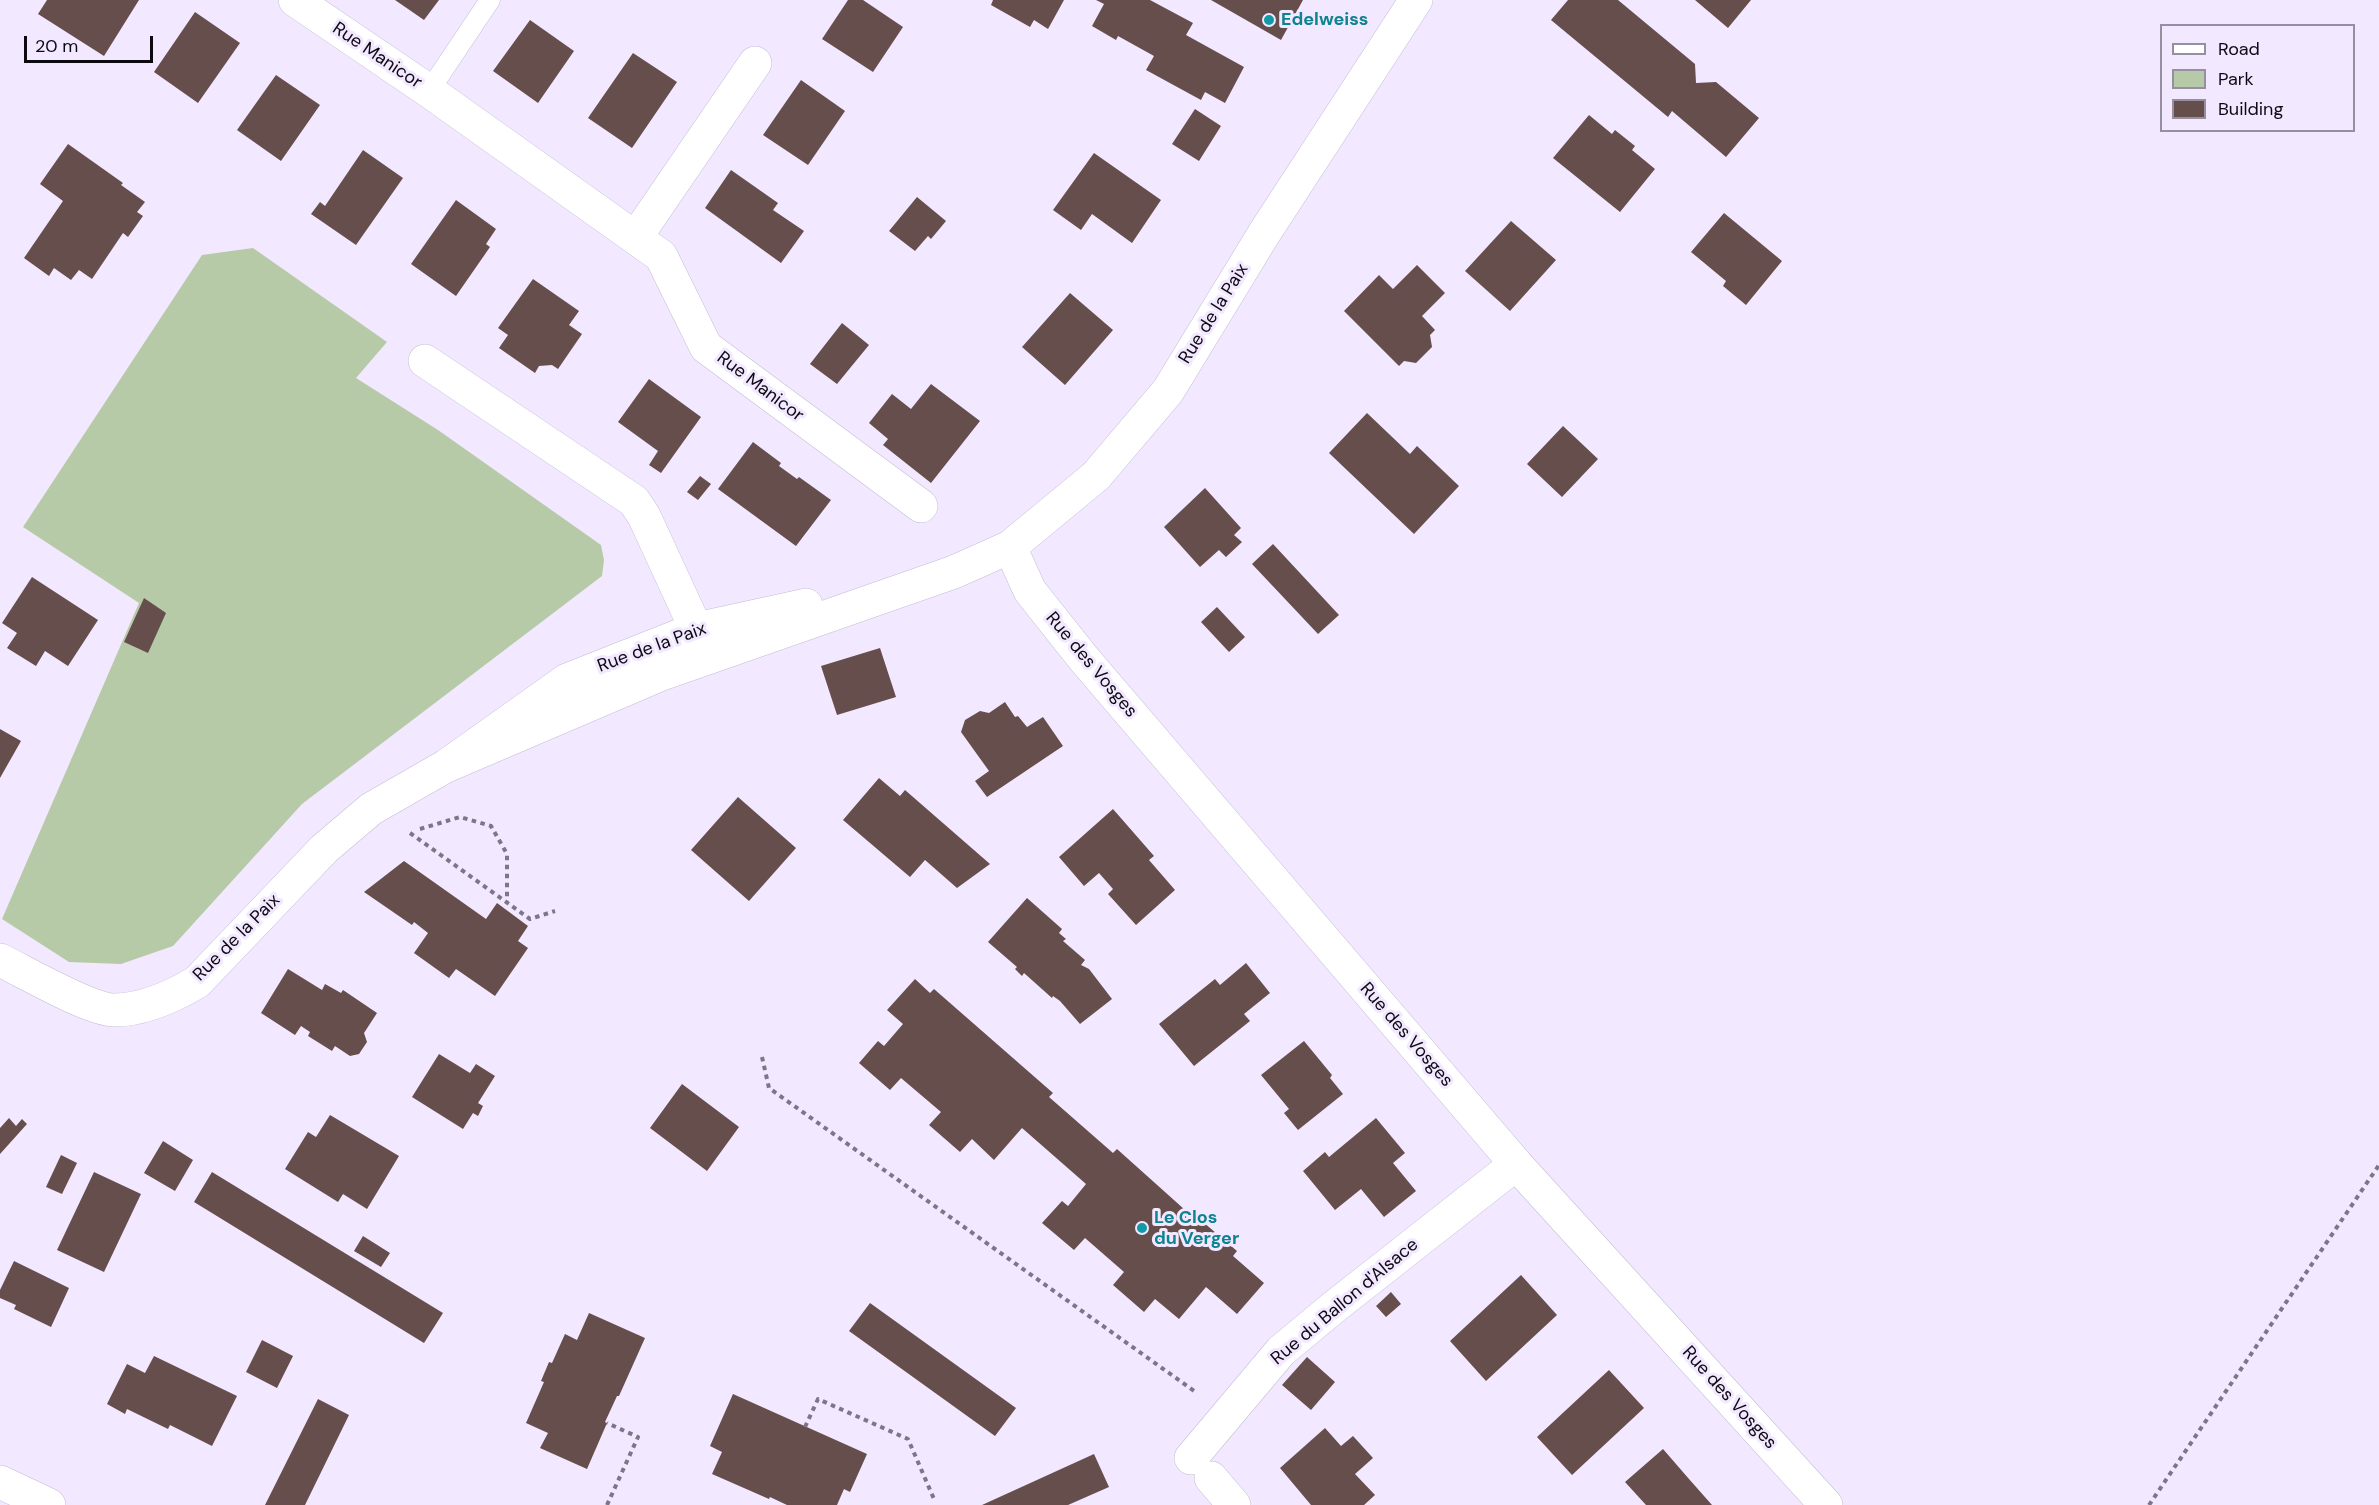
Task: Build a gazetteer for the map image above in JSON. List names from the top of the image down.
{
  "streets": {
    "street": [
      "Rue Manicor",
      "Rue de la Paix",
      "Rue des Vosges",
      "Rue du Ballon d'Alsace"
    ]
  },
  "crossings": [
    ["Rue de la Paix", "Rue des Vosges"],
    ["Rue des Vosges", "Rue du Ballon d'Alsace"]
  ],
  "places": ["Edelweiss", "Le Clos du Verger"],
  "legend": ["Road", "Park", "Building"],
  "scale_bar": "20 m"
}
